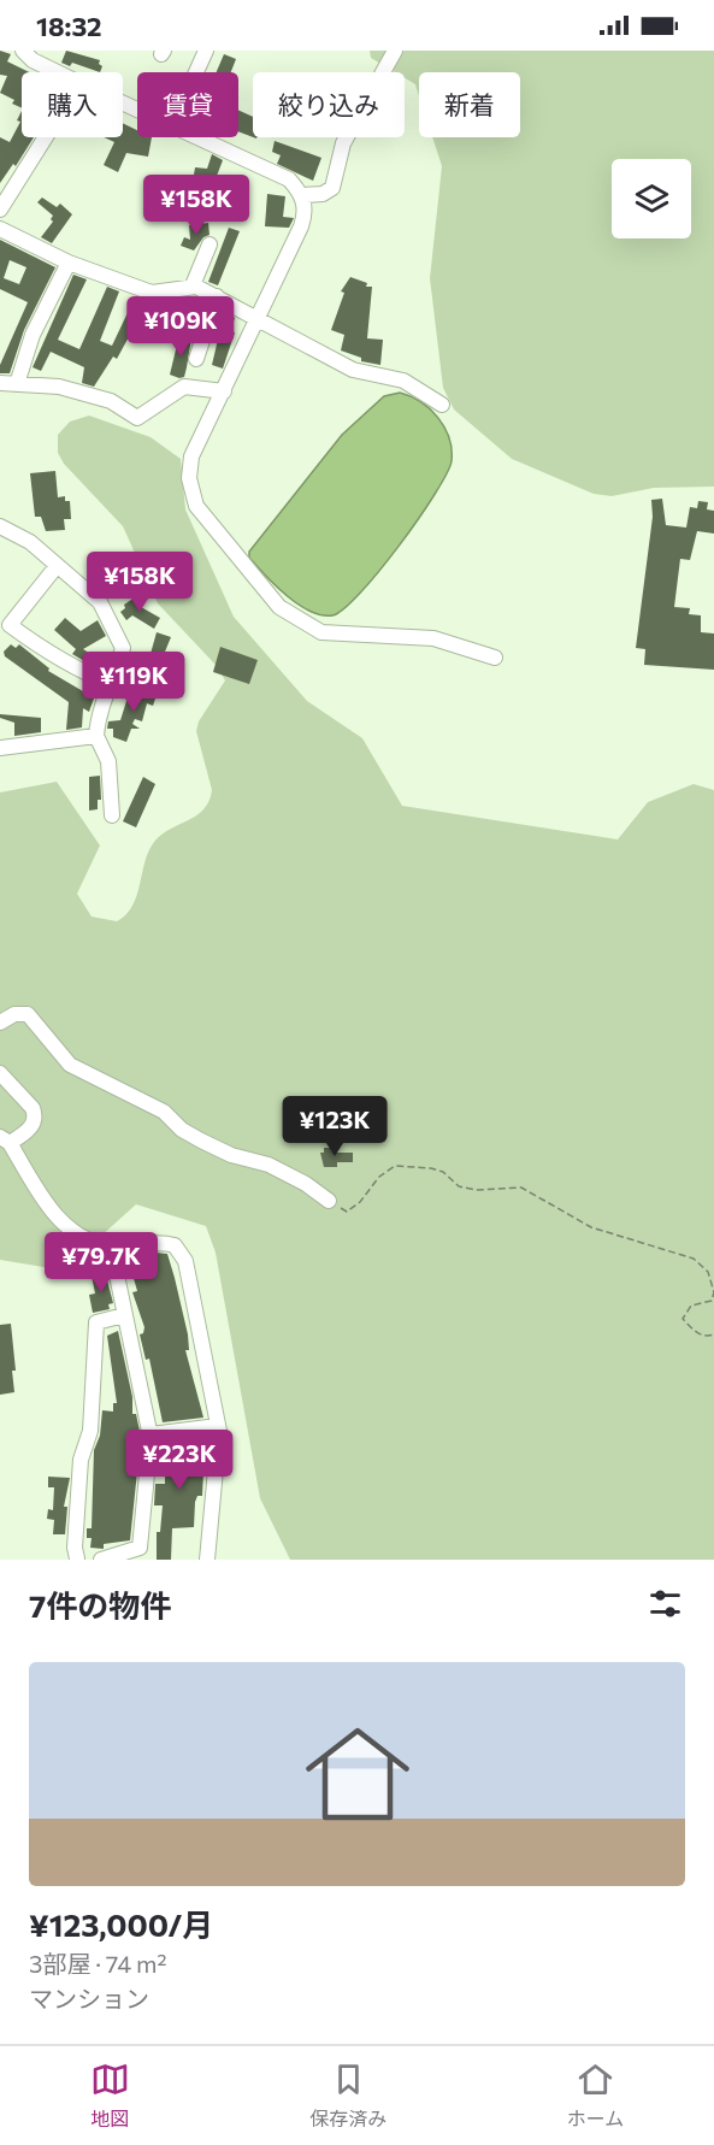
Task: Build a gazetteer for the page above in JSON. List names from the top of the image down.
{
  "page": {
    "status": "18:32",
    "chip": [
      "購入",
      "賃貸",
      "絞り込み",
      "新着"
    ],
    "price": [
      "¥158K",
      "¥109K",
      "¥158K",
      "¥119K",
      "¥123K",
      "¥79.7K",
      "¥223K"
    ],
    "heading": "7件の物件",
    "list": [
      {
        "name": "¥123,000/月",
        "note": "3部屋 · 74 m² · マンション"
      }
    ],
    "tabs": ["地図", "保存済み", "ホーム"]
  }
}
